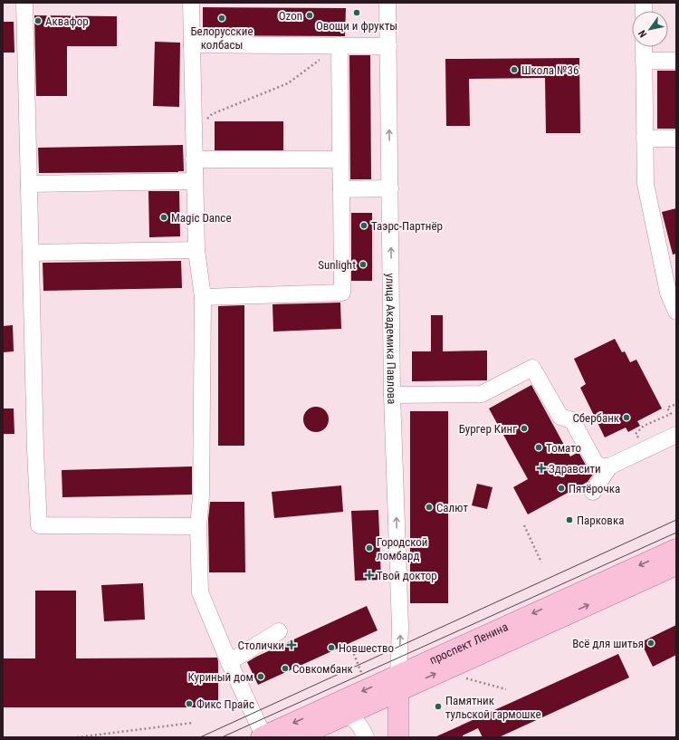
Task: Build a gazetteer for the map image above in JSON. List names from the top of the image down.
{
  "streets": {
    "main road": ["проспект Ленина"],
    "street": ["улица Академика Павлова"]
  },
  "crossings": [
    ["улица Академика Павлова", "проспект Ленина"]
  ],
  "one_way": ["улица Академика Павлова"],
  "places": {
    "other": [
      "Овощи и фрукты",
      "Ozon",
      "Белорусские колбасы",
      "Аквафор",
      "Школа №36",
      "Magic Dance",
      "Таэрс-Партнёр",
      "Sunlight",
      "Сбербанк",
      "Бургер Кинг",
      "Томато",
      "Пятёрочка",
      "Салют",
      "Парковка",
      "Городской ломбард",
      "Всё для шитья",
      "Новшество",
      "Совкомбанк",
      "Куриный дом",
      "Фикс Прайс",
      "Памятник тульской гармошке"
    ],
    "health": ["Здравсити", "Твой доктор", "Столички"]
  },
  "north": "bottom left"
}
